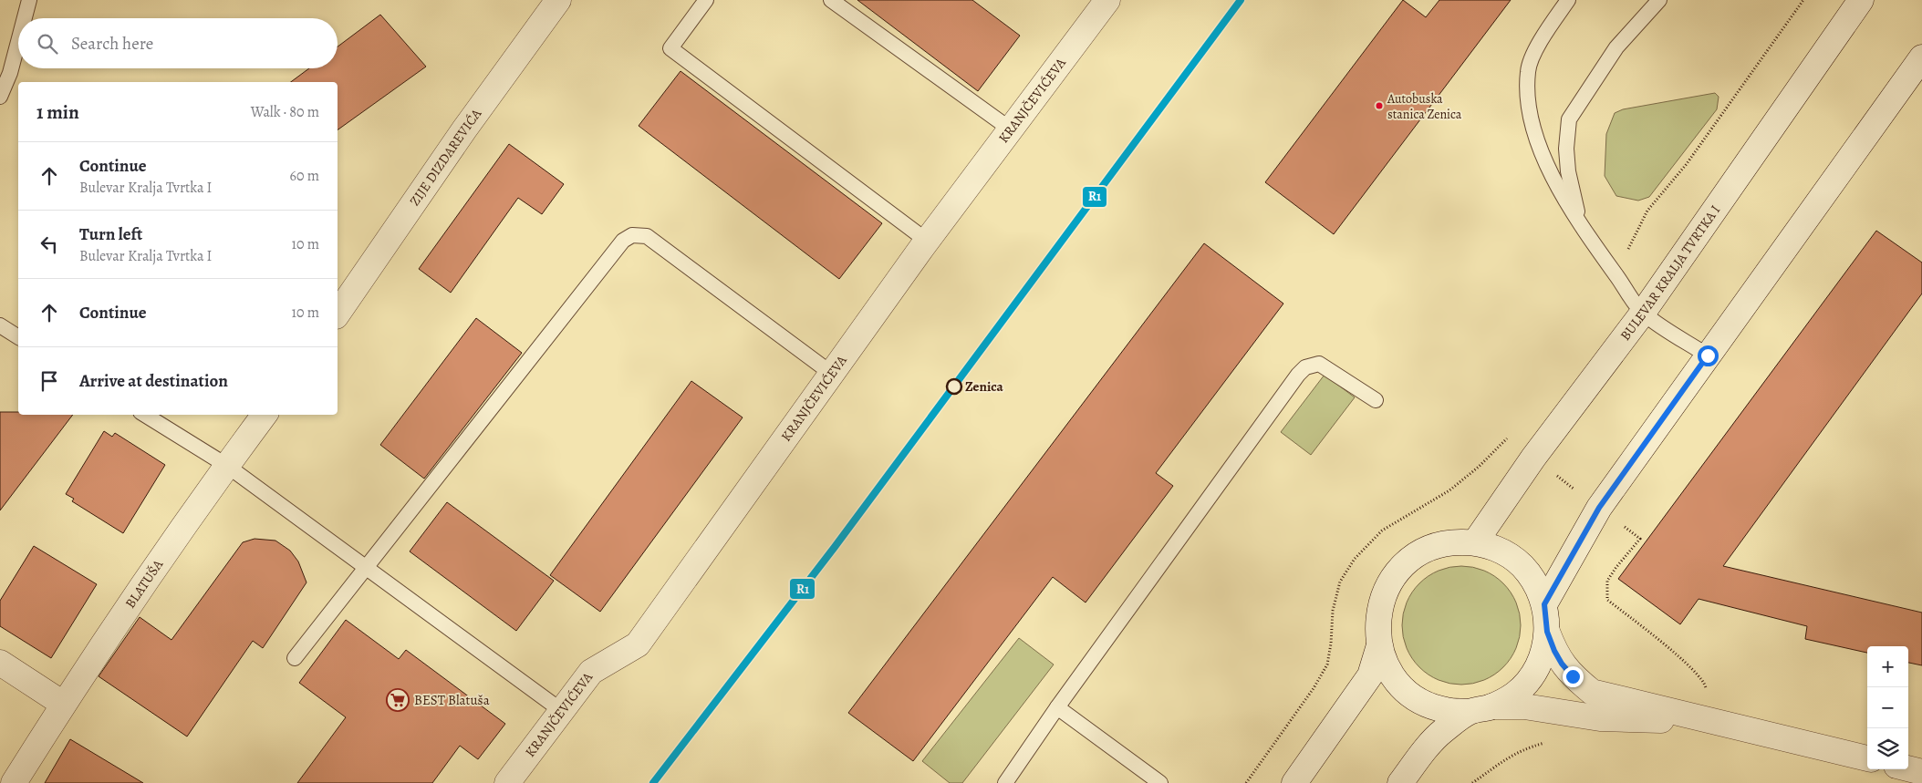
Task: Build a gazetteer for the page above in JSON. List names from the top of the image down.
{
  "streets": {
    "street": [
      "KRANJČEVIĆEVA",
      "ZIJE DIZDAREVIĆA",
      "BULEVAR KRALJA TVRTKA I",
      "BLATUŠA"
    ]
  },
  "places": {
    "other": ["Autobuska stanica Zenica", "Zenica"],
    "supermarket": ["BEST Blatuša"]
  },
  "lines": ["transit line R1"],
  "page": {
    "search": "Search here",
    "heading": ["1 min", "Walk · 80 m"],
    "list": [
      ["Continue", "Bulevar Kralja Tvrtka I", "60 m"],
      ["Turn left", "Bulevar Kralja Tvrtka I", "10 m"],
      ["Continue", "10 m"],
      "Arrive at destination"
    ],
    "map_buttons": ["+", "−"]
  }
}
